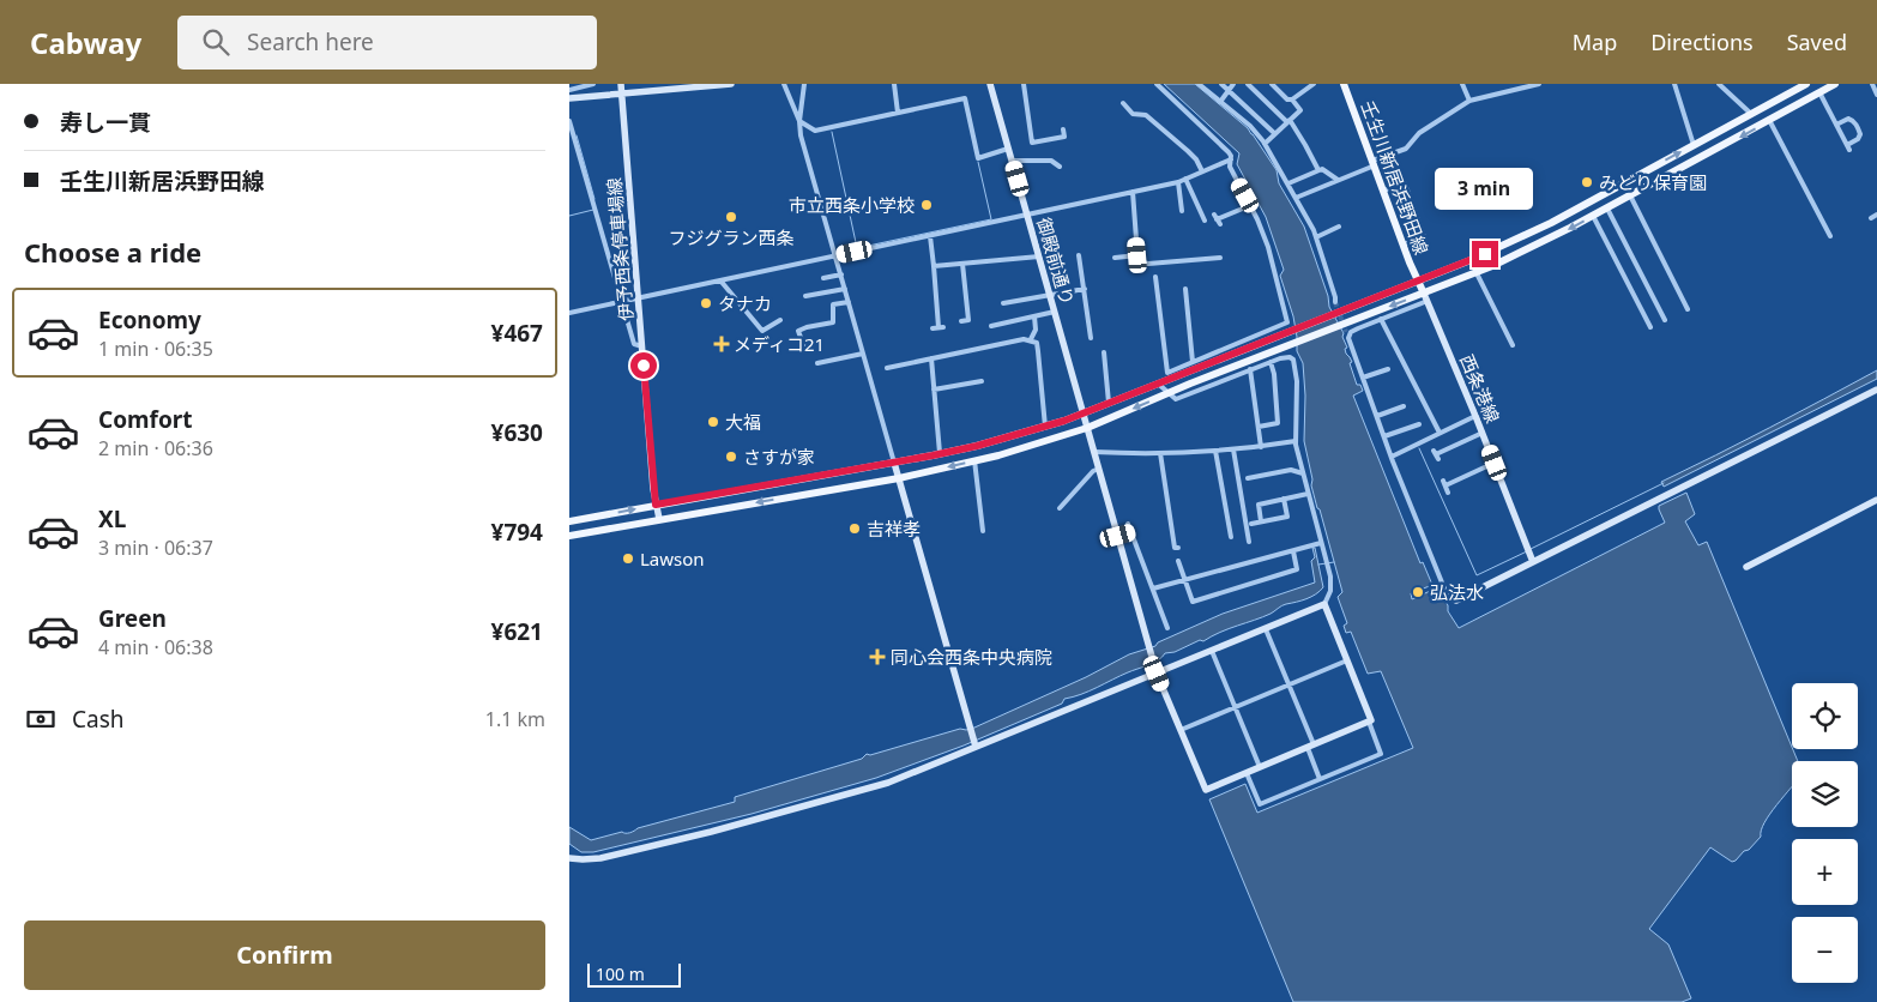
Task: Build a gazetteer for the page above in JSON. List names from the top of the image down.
{
  "streets": {
    "main road": ["壬生川新居浜野田線"],
    "street": ["伊予西条停車場線", "御殿前通り", "西条港線"]
  },
  "crossings": [
    ["壬生川新居浜野田線", "伊予西条停車場線"],
    ["壬生川新居浜野田線", "御殿前通り"],
    ["壬生川新居浜野田線", "西条港線"]
  ],
  "places": {
    "other": [
      "みどり保育園",
      "市立西条小学校",
      "フジグラン西条",
      "タナカ",
      "大福",
      "さすが家",
      "吉祥孝",
      "Lawson",
      "弘法水"
    ],
    "health": ["メディコ21", "同心会西条中央病院"]
  },
  "scale_bar": "100 m",
  "page": {
    "header": "Cabway",
    "search": "Search here",
    "nav": ["Map", "Directions", "Saved"],
    "banner": ["寿し一貫", "壬生川新居浜野田線"],
    "bubble": "3 min",
    "heading": "Choose a ride",
    "list": [
      {
        "name": "Economy",
        "note": "1 min · 06:35",
        "value": "¥467"
      },
      {
        "name": "Comfort",
        "note": "2 min · 06:36",
        "value": "¥630"
      },
      {
        "name": "XL",
        "note": "3 min · 06:37",
        "value": "¥794"
      },
      {
        "name": "Green",
        "note": "4 min · 06:38",
        "value": "¥621"
      }
    ],
    "map_buttons": ["+", "−"],
    "pay": ["Cash", "1.1 km"],
    "buttons": "Confirm",
    "scale": "100 m"
  }
}
